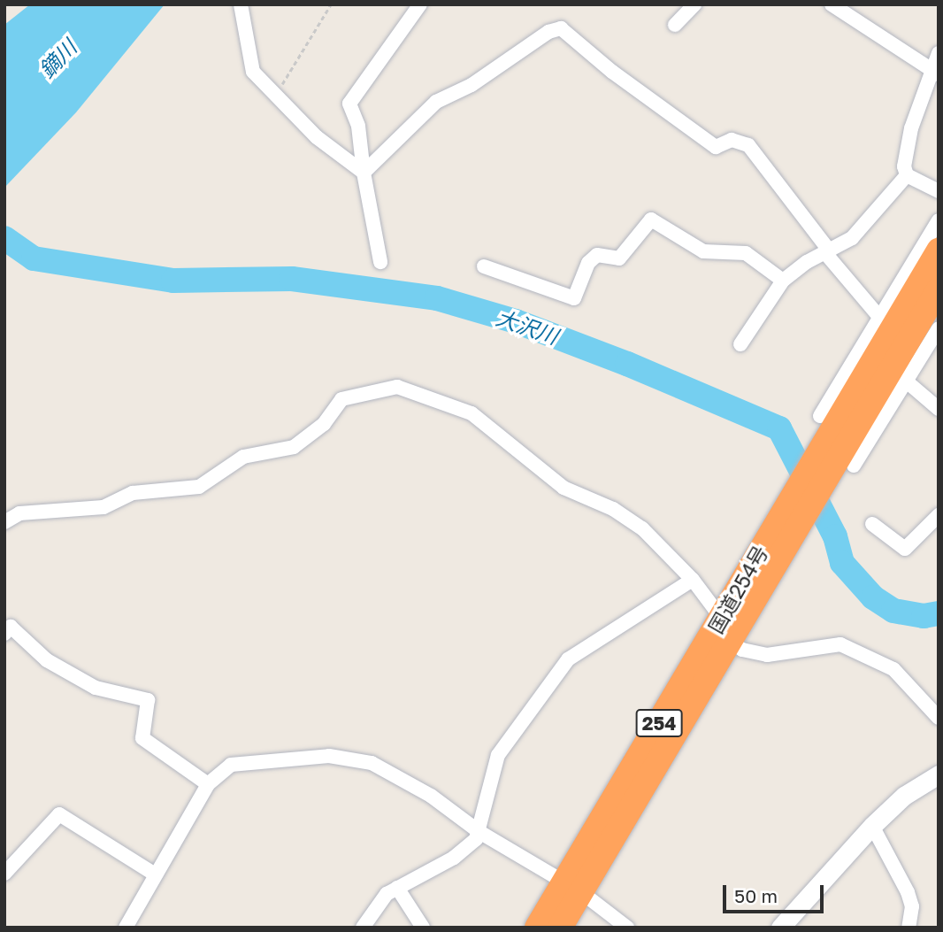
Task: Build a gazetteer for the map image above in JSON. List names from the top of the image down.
{
  "streets": {
    "highway": ["国道254号", "254"]
  },
  "water": ["鏑川", "大沢川"],
  "scale_bar": "50 m"
}
